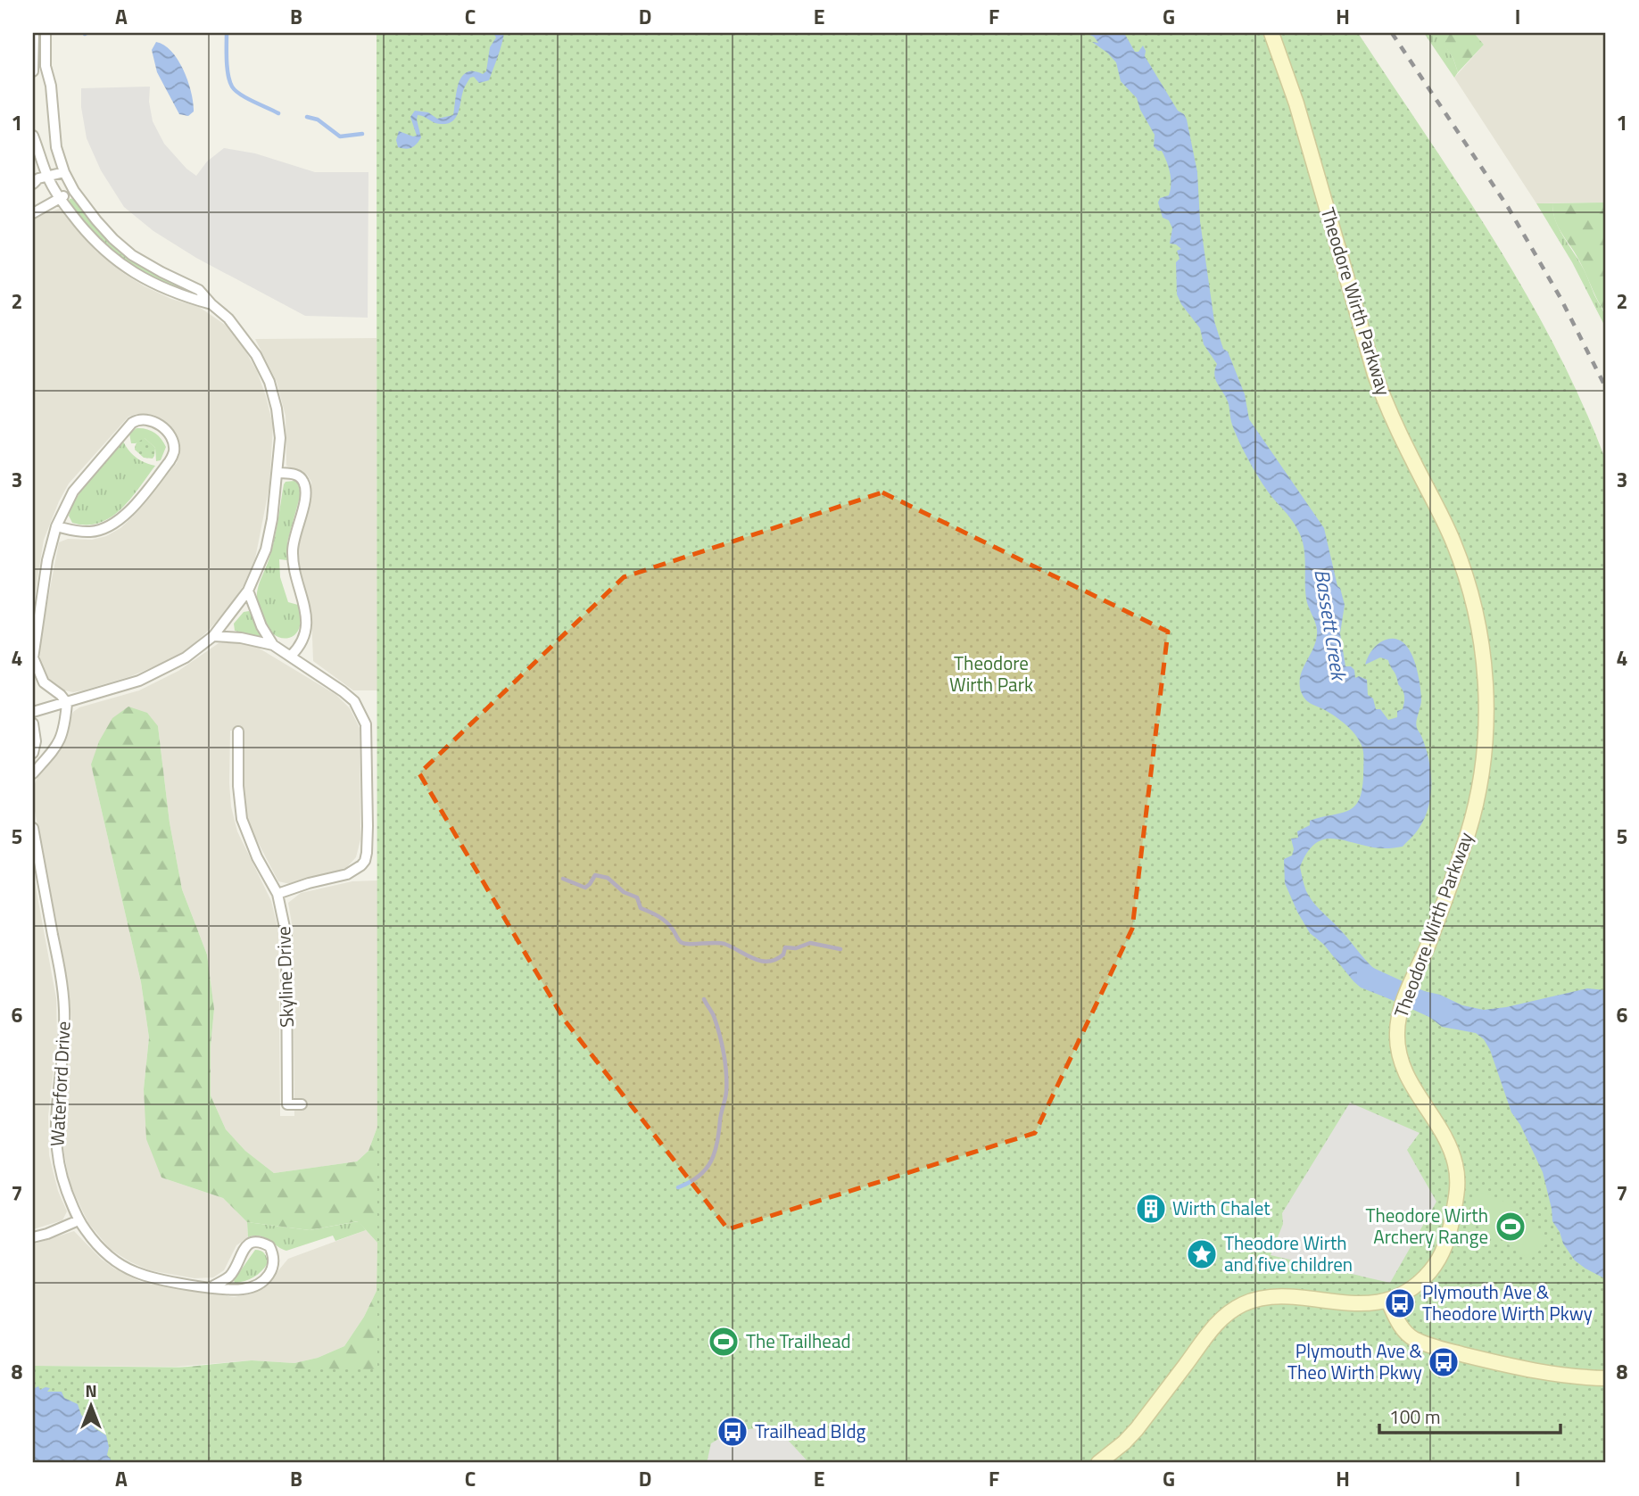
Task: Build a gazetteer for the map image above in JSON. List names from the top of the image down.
{
  "streets": {
    "street": ["Theodore Wirth Parkway", "Skyline Drive", "Waterford Drive"]
  },
  "water": ["Bassett Creek"],
  "parks": ["Theodore Wirth Park"],
  "places": {
    "building": ["Wirth Chalet"],
    "sports": ["Theodore Wirth Archery Range", "The Trailhead"],
    "place": ["Theodore Wirth and five children"],
    "bus stop": ["Plymouth Ave & Theodore Wirth Pkwy", "Plymouth Ave & Theo Wirth Pkwy", "Trailhead Bldg"]
  },
  "scale_bar": "100 m",
  "north": "top",
  "grid": {
    "columns": [
      "A",
      "B",
      "C",
      "D",
      "E",
      "F",
      "G",
      "H",
      "I"
    ],
    "rows": [
      "1",
      "2",
      "3",
      "4",
      "5",
      "6",
      "7",
      "8"
    ]
  }
}
